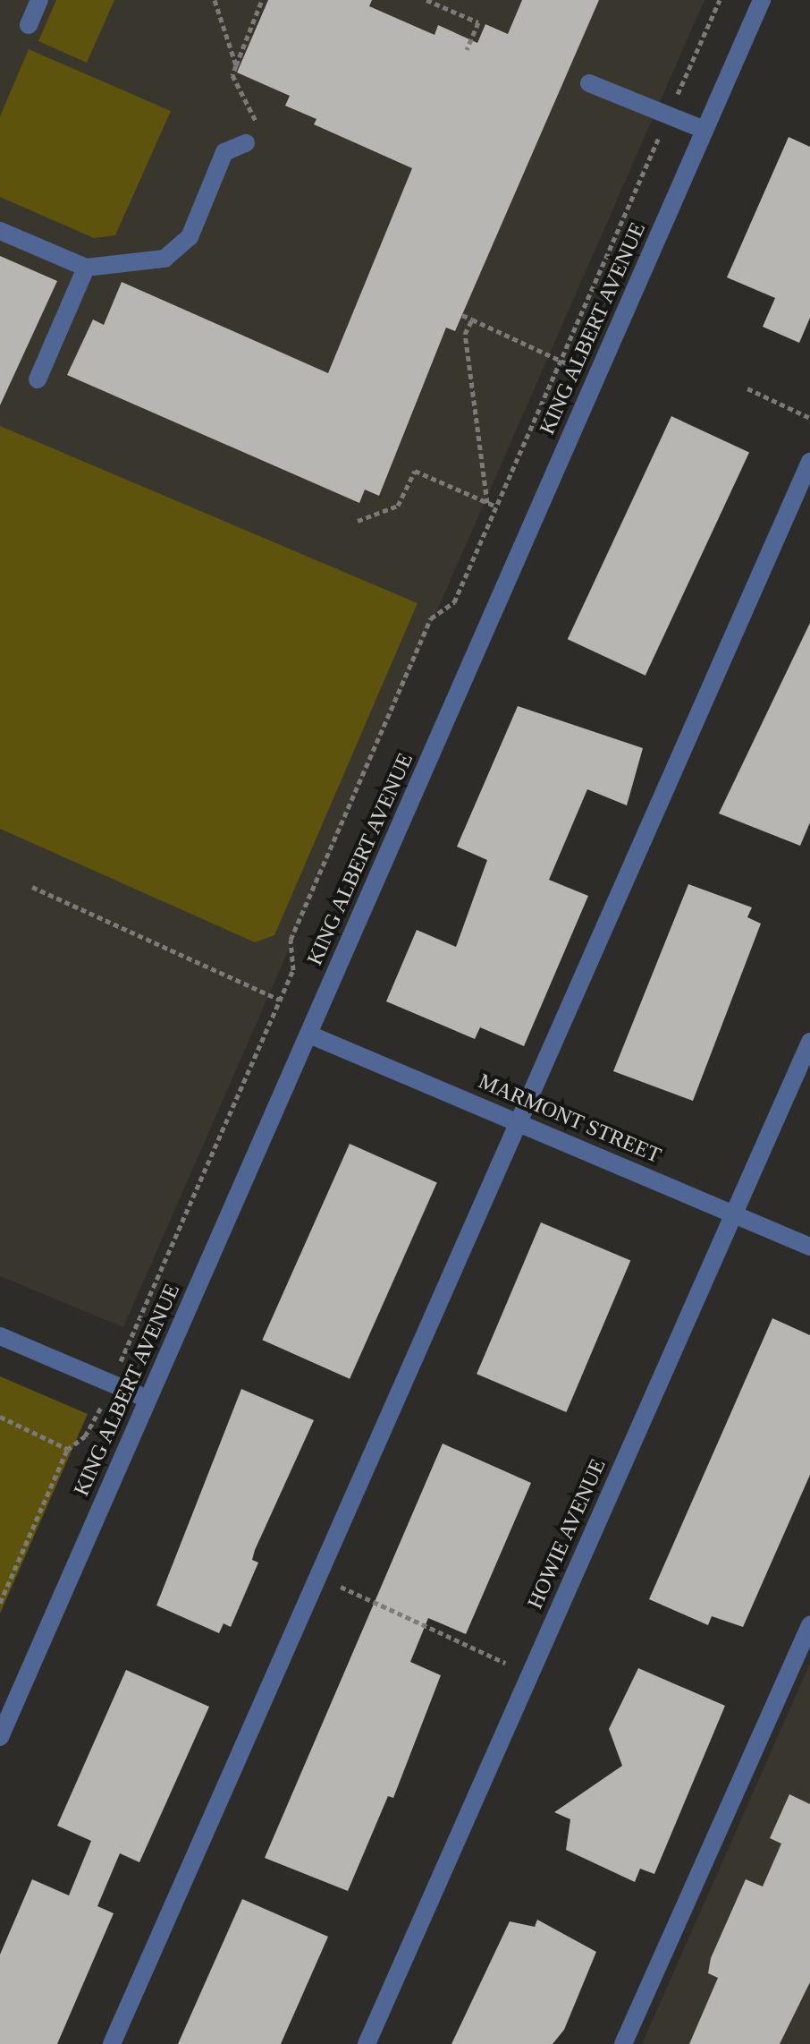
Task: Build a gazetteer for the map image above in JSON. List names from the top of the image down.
{
  "streets": {
    "street": ["KING ALBERT AVENUE", "MARMONT STREET", "HOWIE AVENUE"]
  },
  "crossings": [
    ["KING ALBERT AVENUE", "MARMONT STREET"],
    ["MARMONT STREET", "HOWIE AVENUE"]
  ]
}
